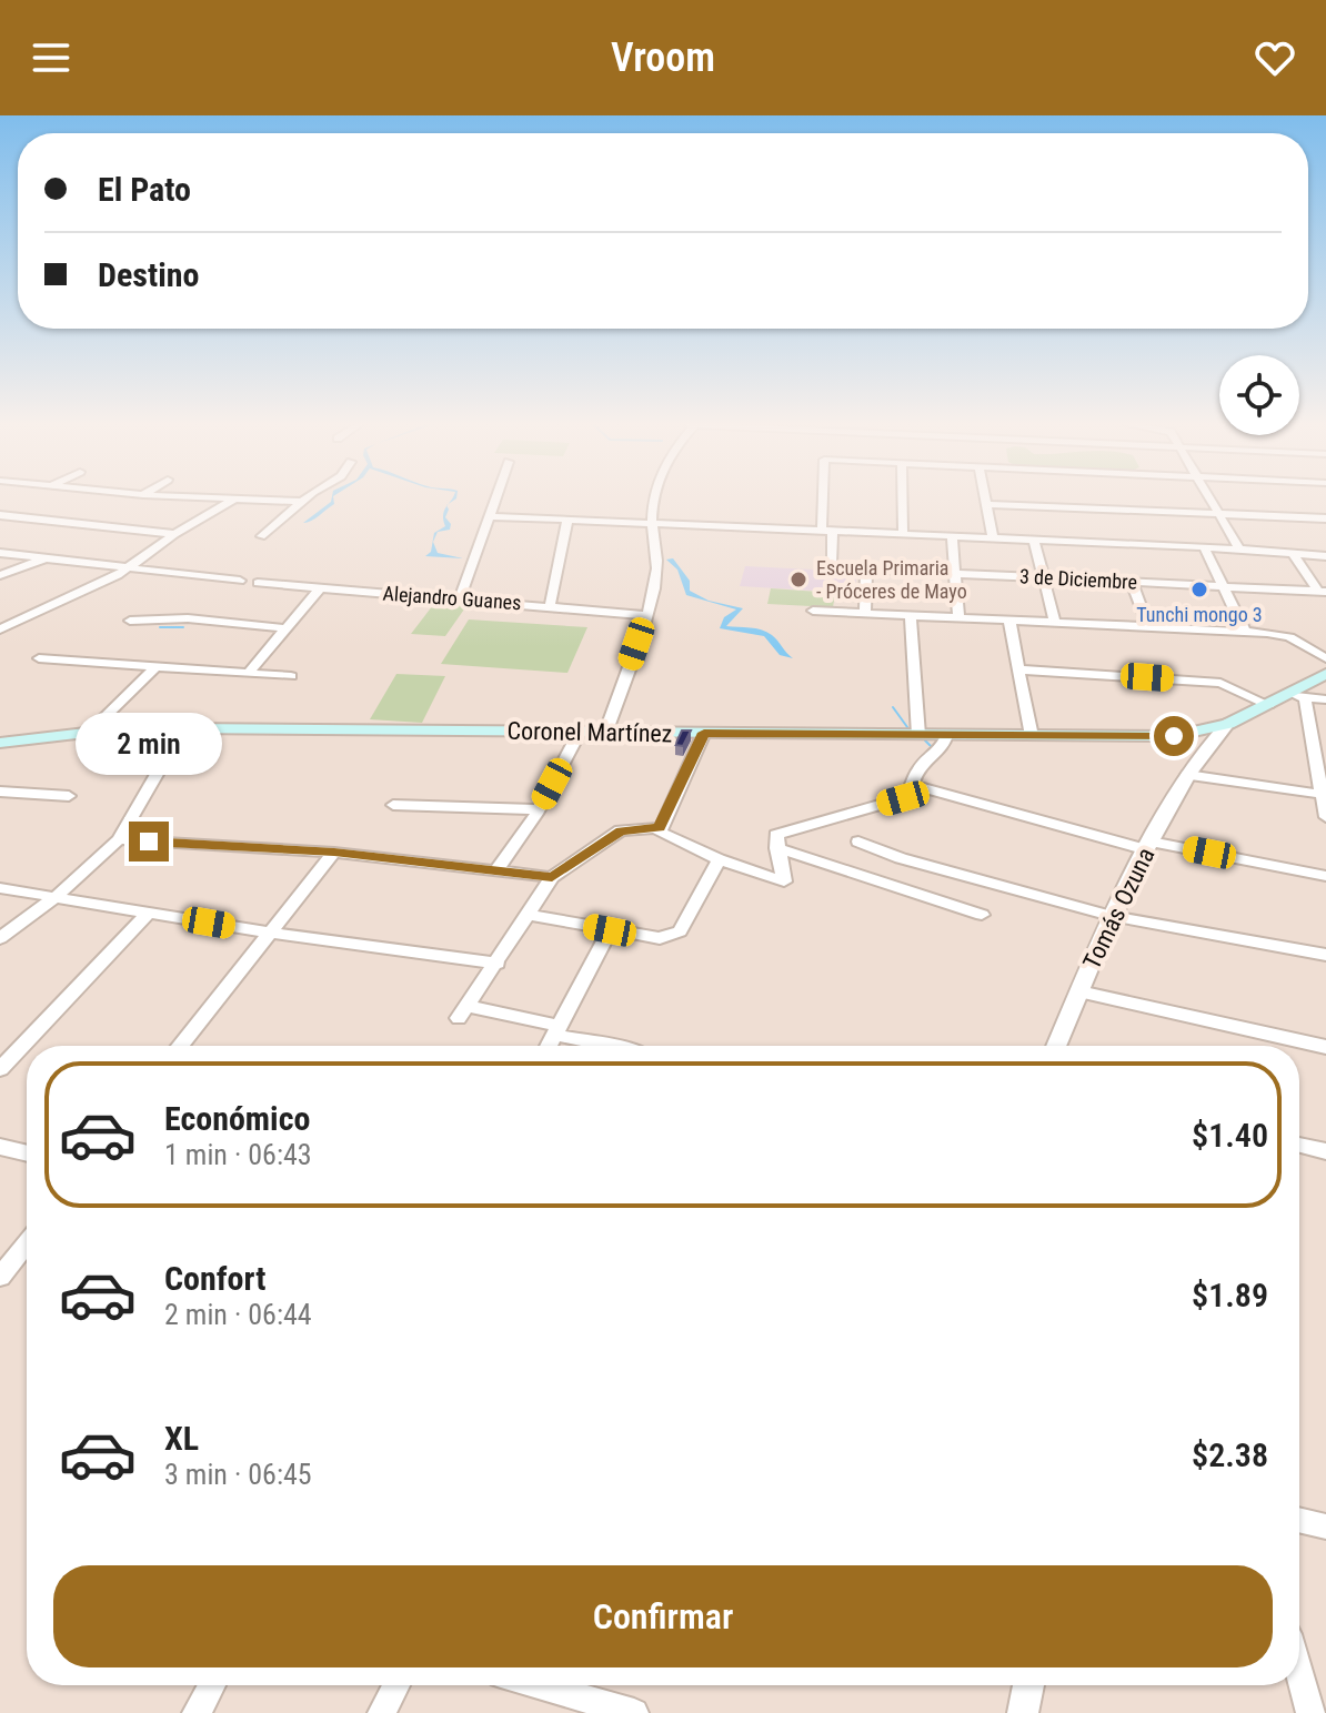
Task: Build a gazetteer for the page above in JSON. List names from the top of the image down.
{
  "streets": {
    "main road": ["Coronel Martínez"],
    "street": ["3 de Diciembre", "Alejandro Guanes", "Tomás Ozuna"]
  },
  "crossings": [
    ["Coronel Martínez", "Tomás Ozuna"]
  ],
  "places": ["Escuela Primaria - Próceres de Mayo", "Tunchi mongo 3"],
  "page": {
    "header": "Vroom",
    "banner": ["El Pato", "Destino"],
    "bubble": "2 min",
    "list": [
      {
        "name": "Económico",
        "note": "1 min · 06:43",
        "value": "$1.40"
      },
      {
        "name": "Confort",
        "note": "2 min · 06:44",
        "value": "$1.89"
      },
      {
        "name": "XL",
        "note": "3 min · 06:45",
        "value": "$2.38"
      }
    ],
    "buttons": "Confirmar"
  }
}
